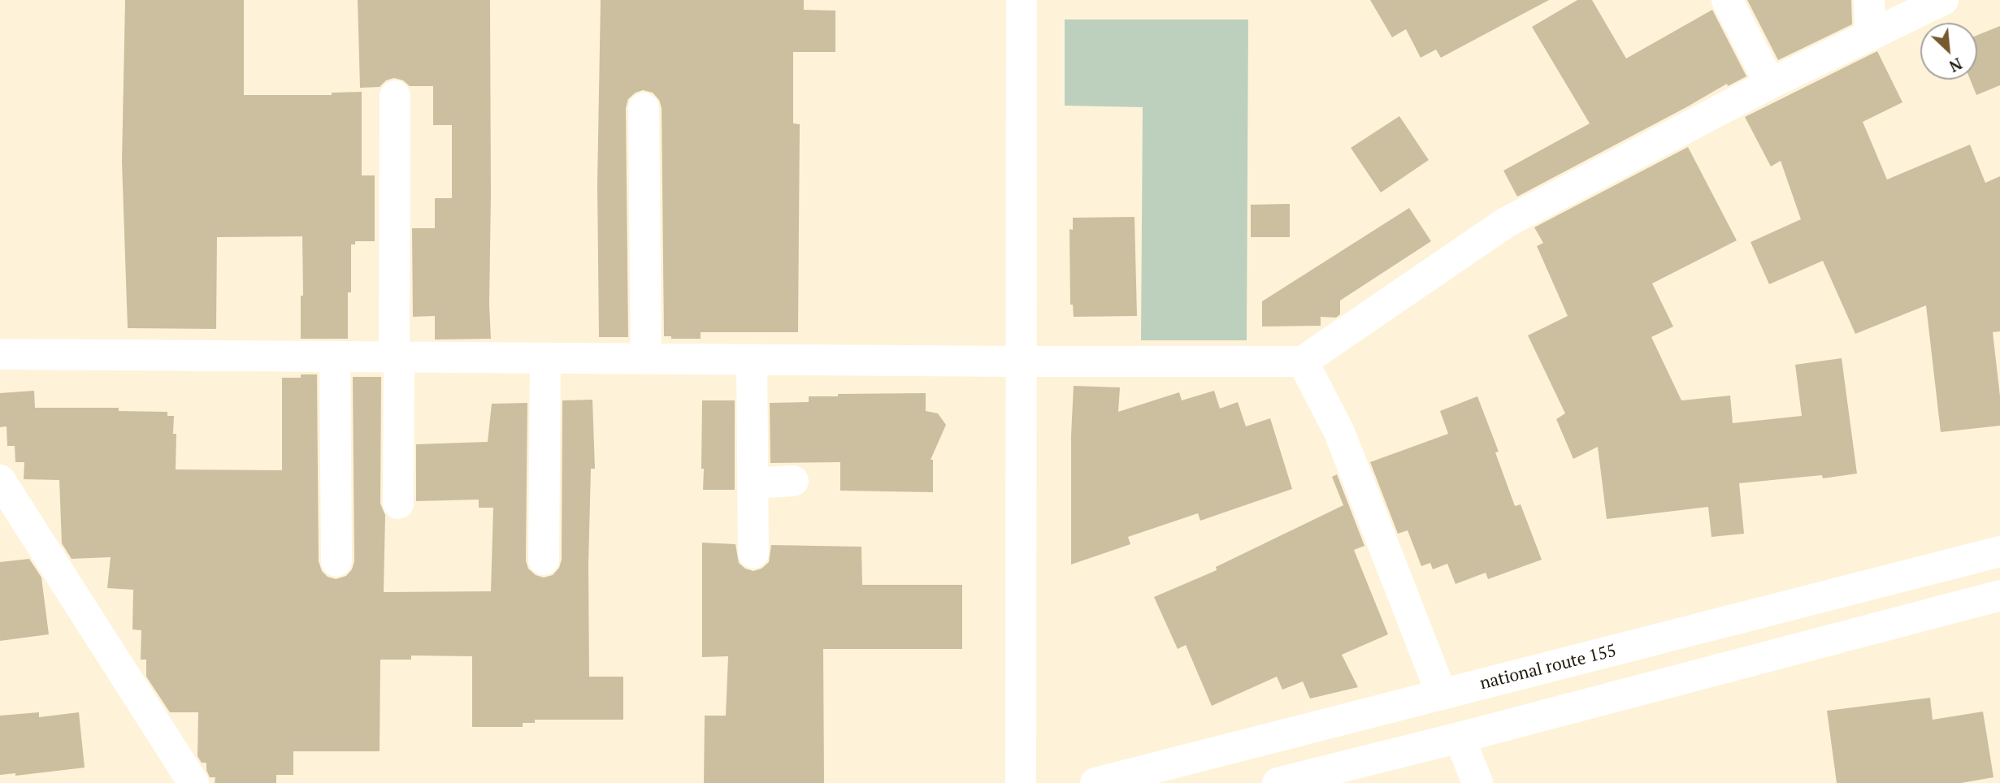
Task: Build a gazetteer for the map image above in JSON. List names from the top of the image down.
{
  "streets": {
    "main road": ["national route 155"]
  },
  "north": "bottom right"
}
